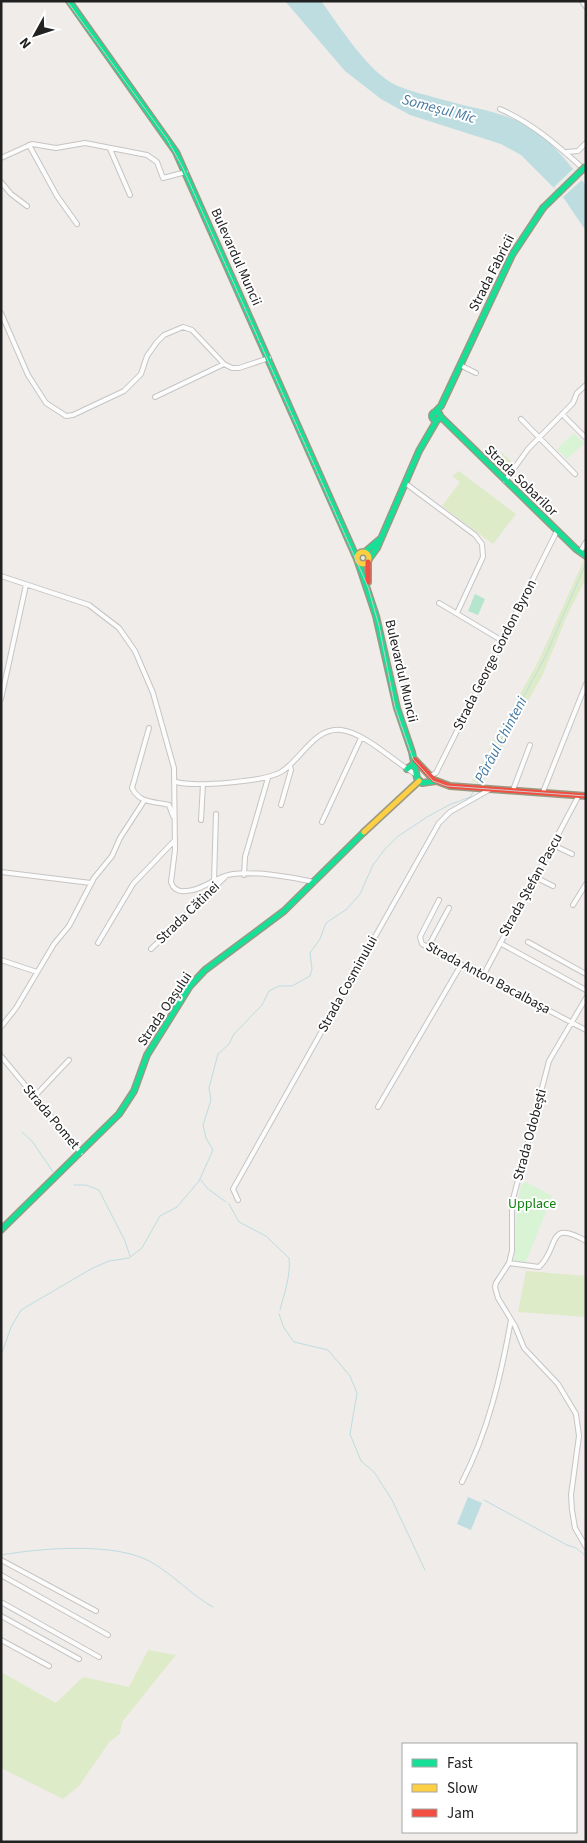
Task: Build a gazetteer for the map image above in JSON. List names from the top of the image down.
{
  "streets": {
    "main road": [
      "Bulevardul Muncii",
      "Strada Fabricii",
      "Strada Sobarilor",
      "Strada Oașului"
    ],
    "street": [
      "Strada George Gordon Byron",
      "Strada Ștefan Pascu",
      "Strada Cătinei",
      "Strada Anton Bacalbașa",
      "Strada Cosminului",
      "Strada Pomet",
      "Strada Odobești"
    ]
  },
  "crossings": [
    ["Bulevardul Muncii", "Strada George Gordon Byron"],
    ["Bulevardul Muncii", "Strada Oașului"],
    ["Strada Fabricii", "Strada Sobarilor"],
    ["Strada Sobarilor", "Strada George Gordon Byron"],
    ["Strada Ștefan Pascu", "Strada Anton Bacalbașa"],
    ["Strada Anton Bacalbașa", "Strada Odobești"],
    ["Strada Oașului", "Strada Pomet"]
  ],
  "water": ["Someșul Mic", "Pârâul Chinteni"],
  "parks": ["Upplace"],
  "legend": ["Fast", "Slow", "Jam"],
  "north": "bottom left"
}
